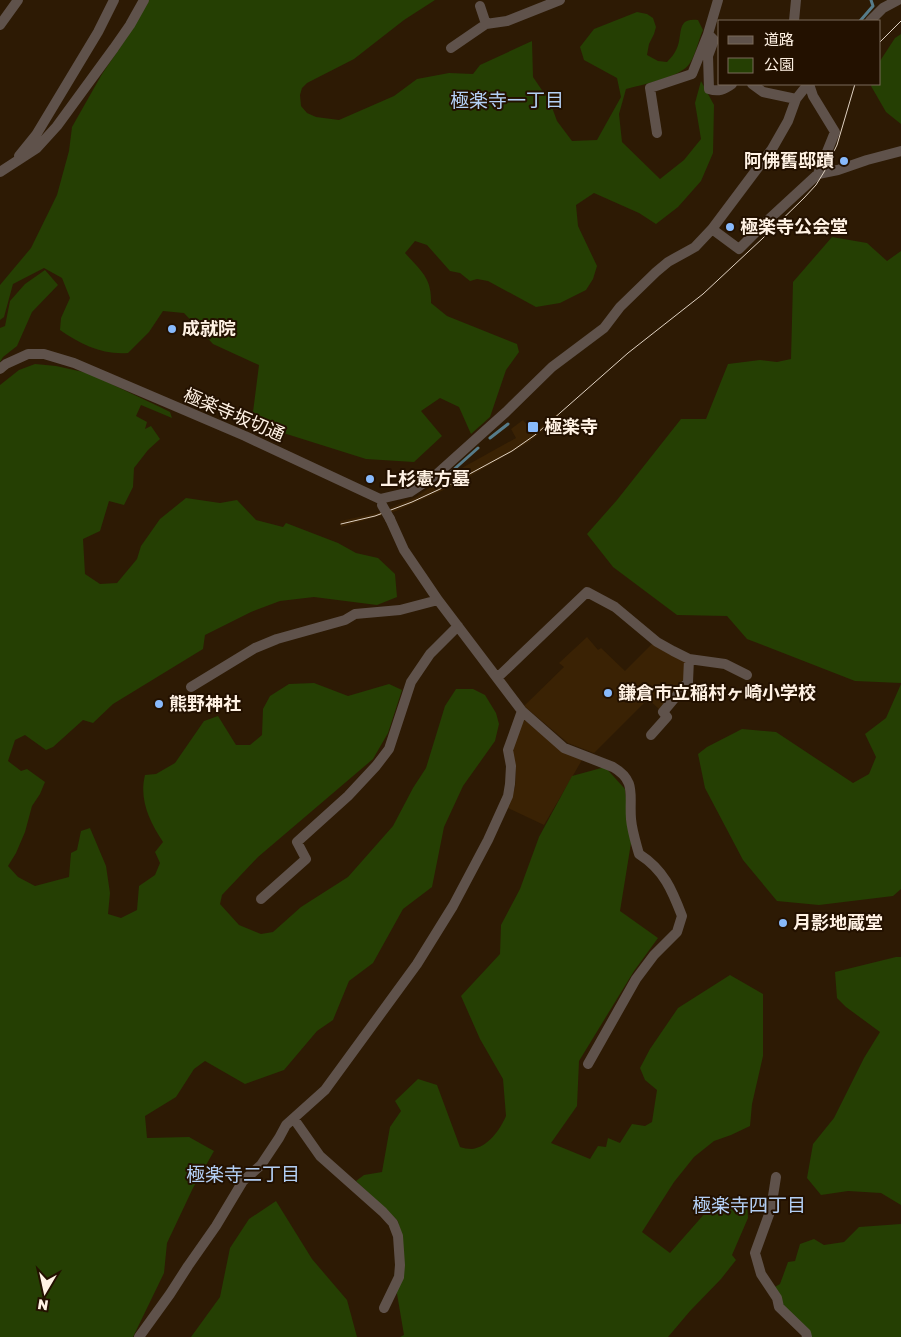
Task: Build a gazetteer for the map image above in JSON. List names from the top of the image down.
{
  "streets": {
    "street": ["極楽寺坂切通"]
  },
  "districts": ["極楽寺一丁目", "極楽寺二丁目", "極楽寺四丁目"],
  "places": {
    "other": [
      "阿佛舊邸蹟",
      "極楽寺公会堂",
      "成就院",
      "上杉憲方墓",
      "鎌倉市立稲村ヶ崎小学校",
      "熊野神社",
      "月影地蔵堂"
    ],
    "transit": ["極楽寺"]
  },
  "legend": ["道路", "公園"],
  "north": "bottom"
}
